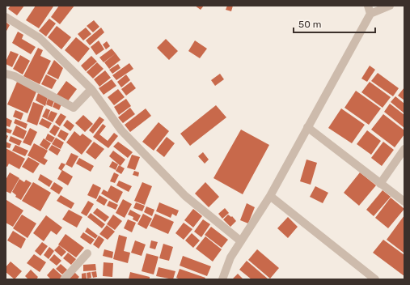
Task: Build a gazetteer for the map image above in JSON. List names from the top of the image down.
{
  "scale_bar": "50 m"
}
